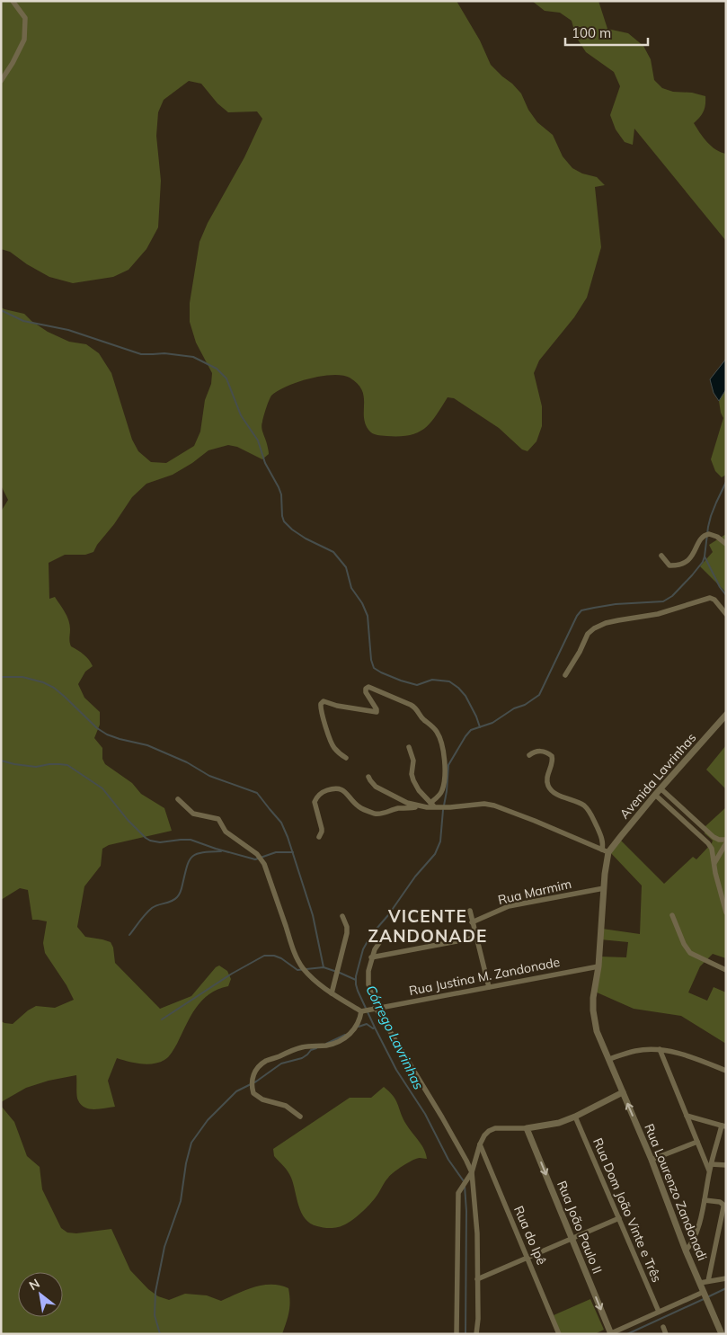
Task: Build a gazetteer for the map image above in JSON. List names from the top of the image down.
{
  "streets": {
    "street": [
      "Avenida Lavrinhas",
      "Rua Marmim",
      "Rua Justina M. Zandonade",
      "Rua Lourenzo Zandonadi",
      "Rua Dom João Vinte e Três",
      "Rua João Paulo II",
      "Rua do Ipê"
    ]
  },
  "crossings": [
    ["Avenida Lavrinhas", "Rua Lourenzo Zandonadi"],
    ["Rua Marmim", "Rua Lourenzo Zandonadi"],
    ["Rua Justina M. Zandonade", "Rua Lourenzo Zandonadi"]
  ],
  "one_way": ["Rua João Paulo II"],
  "districts": ["VICENTE ZANDONADE"],
  "water": ["Córrego Lavrinhas"],
  "scale_bar": "100 m",
  "north": "top left"
}
